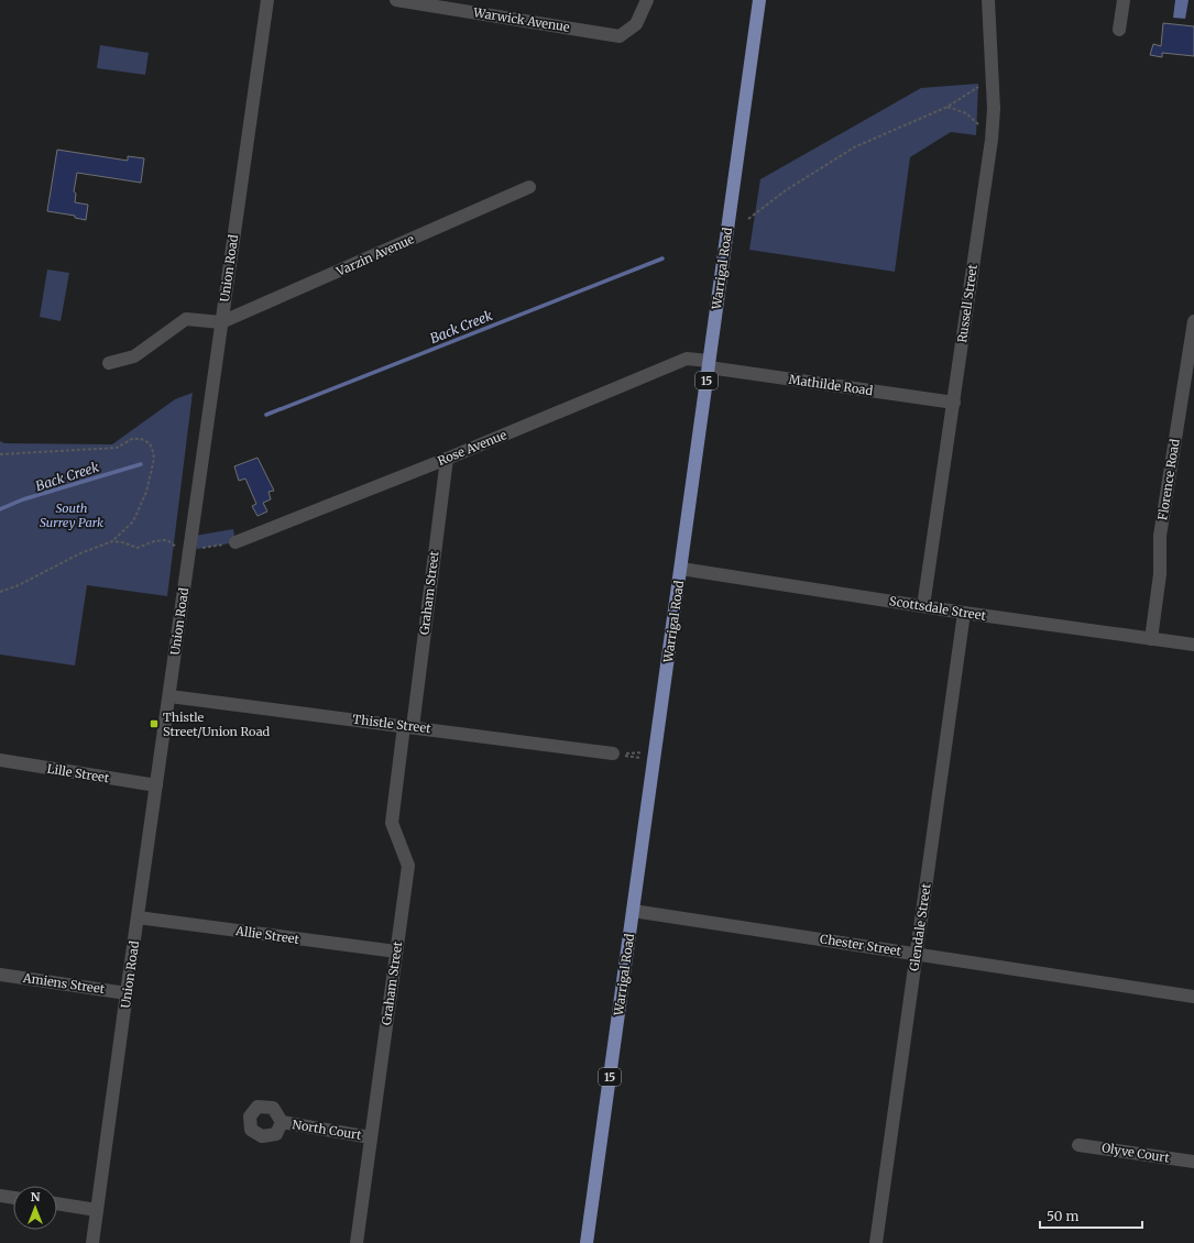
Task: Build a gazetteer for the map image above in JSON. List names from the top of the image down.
{
  "streets": {
    "main road": ["Warrigal Road", "15"],
    "street": [
      "Warwick Avenue",
      "Varzin Avenue",
      "Union Road",
      "Russell Street",
      "Mathilde Road",
      "Rose Avenue",
      "Florence Road",
      "Graham Street",
      "Scottsdale Street",
      "Thistle Street",
      "Lille Street",
      "Glendale Street",
      "Allie Street",
      "Chester Street",
      "Amiens Street",
      "North Court",
      "Olyve Court"
    ]
  },
  "crossings": [
    ["Varzin Avenue", "Union Road"],
    ["Union Road", "Thistle Street"],
    ["Union Road", "Lille Street"],
    ["Union Road", "Allie Street"],
    ["Union Road", "Amiens Street"],
    ["Warrigal Road", "Mathilde Road"],
    ["Warrigal Road", "Rose Avenue"],
    ["Warrigal Road", "Scottsdale Street"],
    ["Warrigal Road", "Chester Street"],
    ["Russell Street", "Mathilde Road"],
    ["Russell Street", "Scottsdale Street"],
    ["Mathilde Road", "Rose Avenue"],
    ["Rose Avenue", "Graham Street"],
    ["Florence Road", "Scottsdale Street"],
    ["Graham Street", "Thistle Street"],
    ["Graham Street", "Allie Street"],
    ["Graham Street", "North Court"],
    ["Scottsdale Street", "Glendale Street"],
    ["Glendale Street", "Chester Street"]
  ],
  "water": ["Back Creek"],
  "parks": ["South Surrey Park"],
  "places": {
    "transit": ["Thistle Street/Union Road"]
  },
  "scale_bar": "50 m",
  "north": "top"
}
